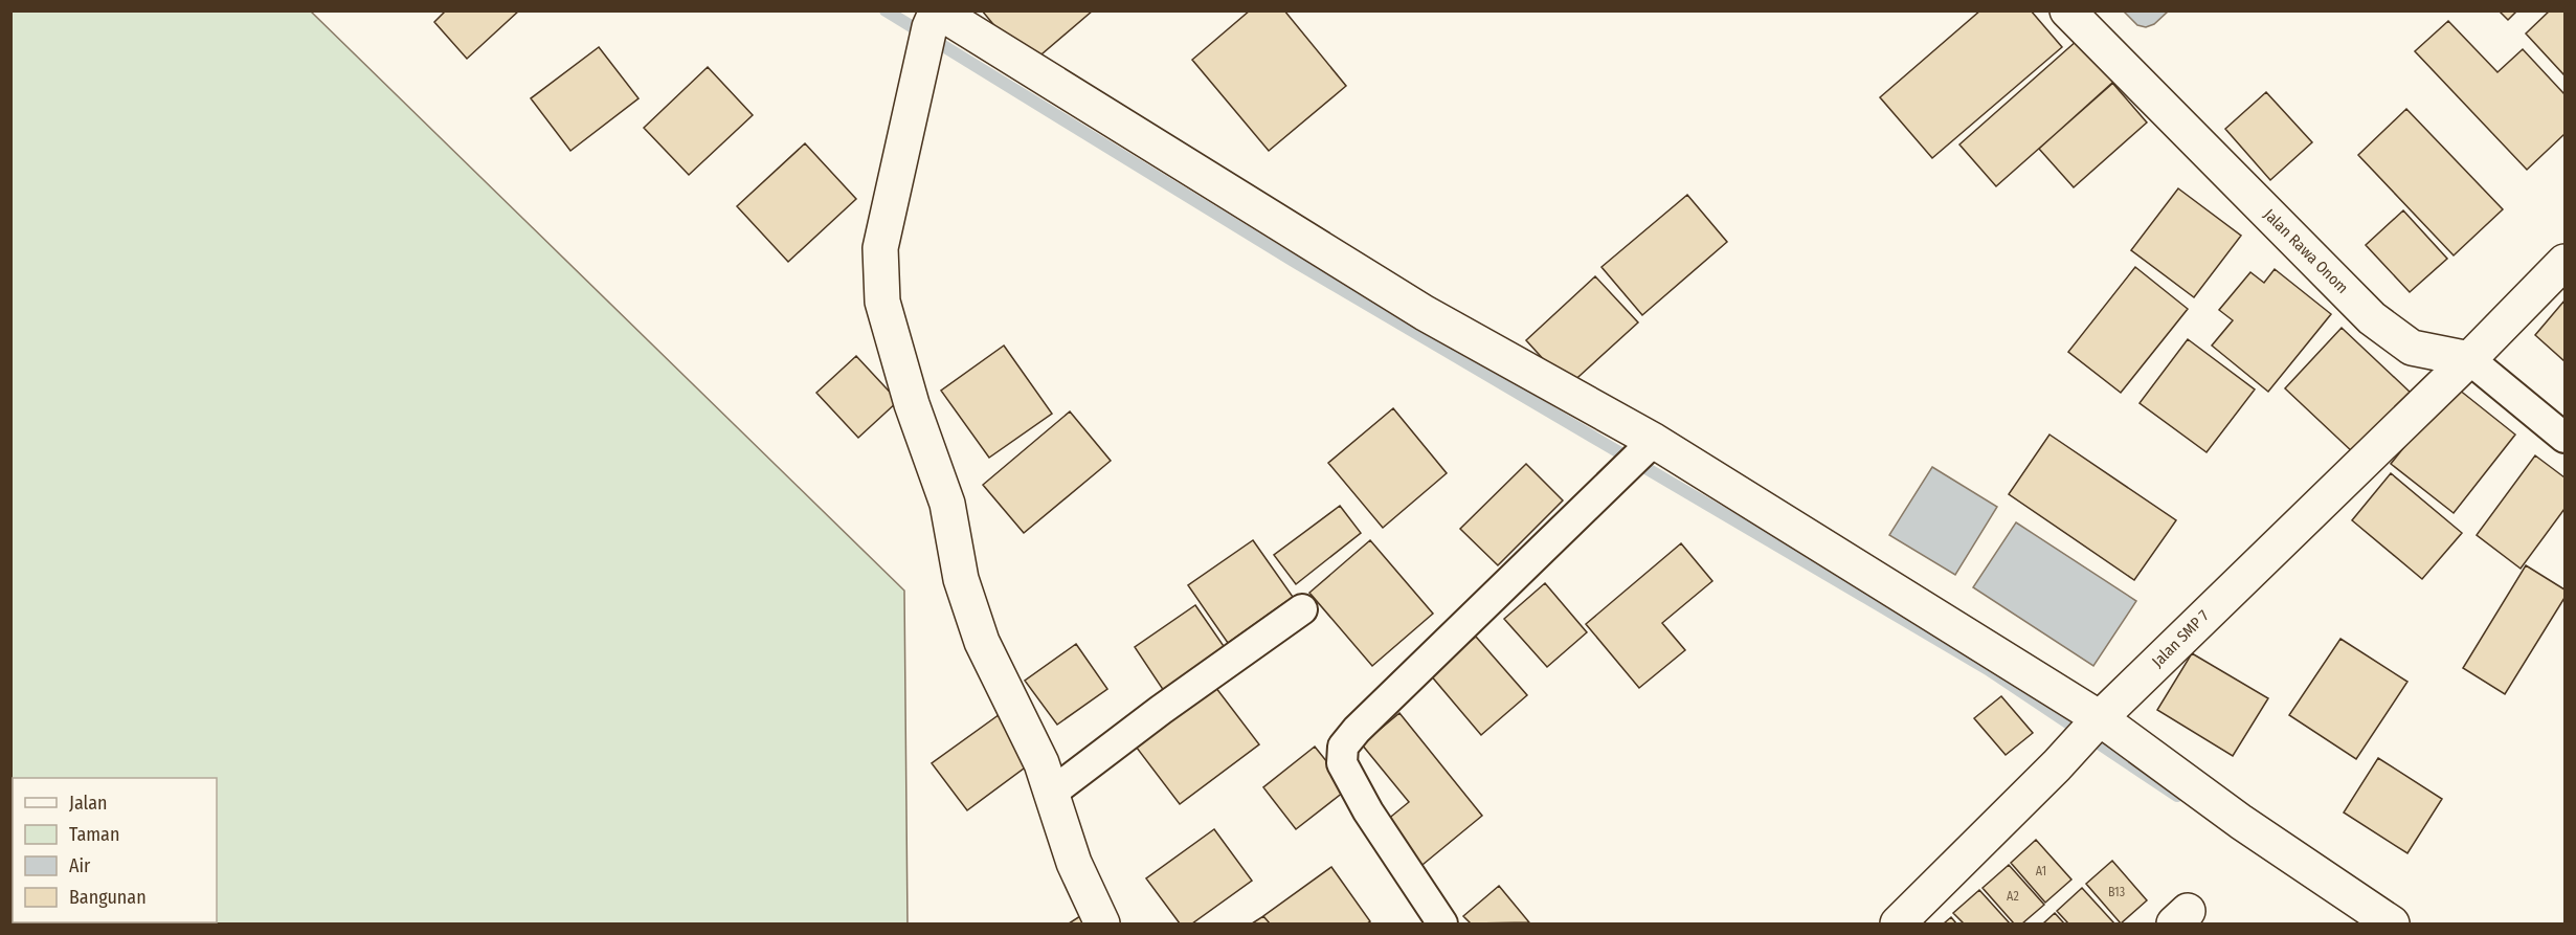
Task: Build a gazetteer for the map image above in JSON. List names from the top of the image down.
{
  "streets": {
    "street": ["Jalan Rawa Onom", "Jalan SMP 7"]
  },
  "crossings": [
    ["Jalan Rawa Onom", "Jalan SMP 7"]
  ],
  "house_numbers": ["A1", "B13", "A2"],
  "legend": [
    "Jalan",
    "Taman",
    "Air",
    "Bangunan"
  ]
}
